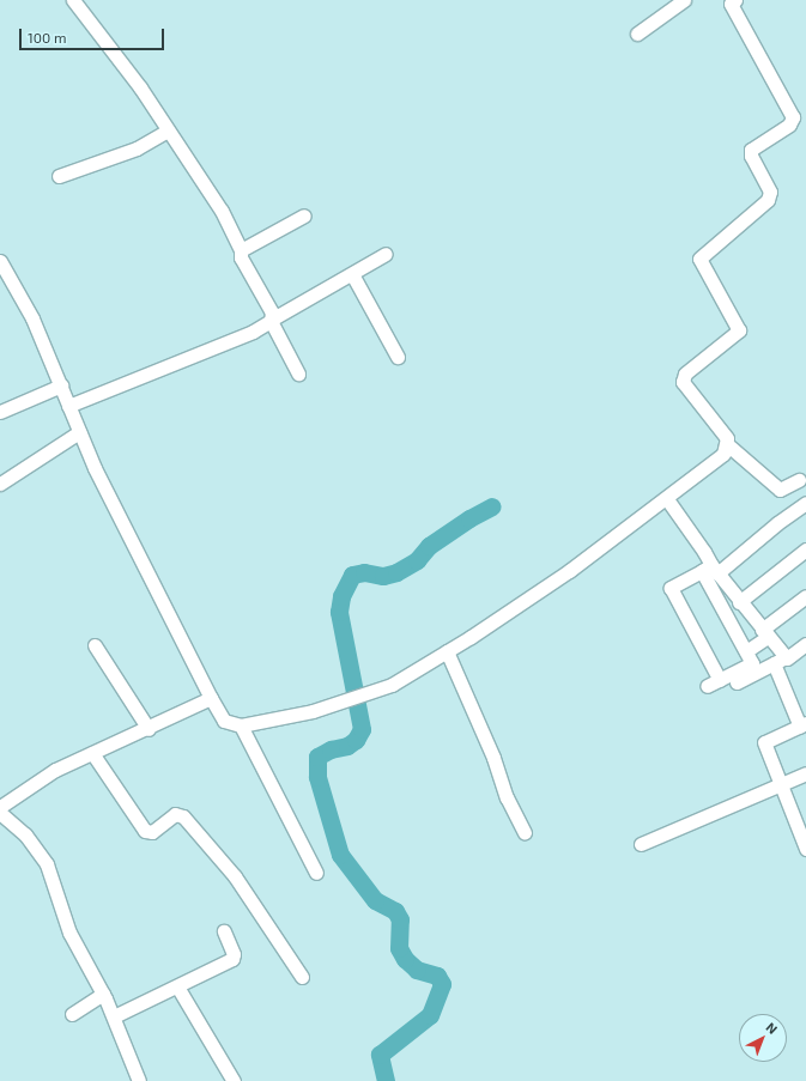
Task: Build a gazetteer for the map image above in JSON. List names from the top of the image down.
{
  "scale_bar": "100 m",
  "north": "top right"
}
